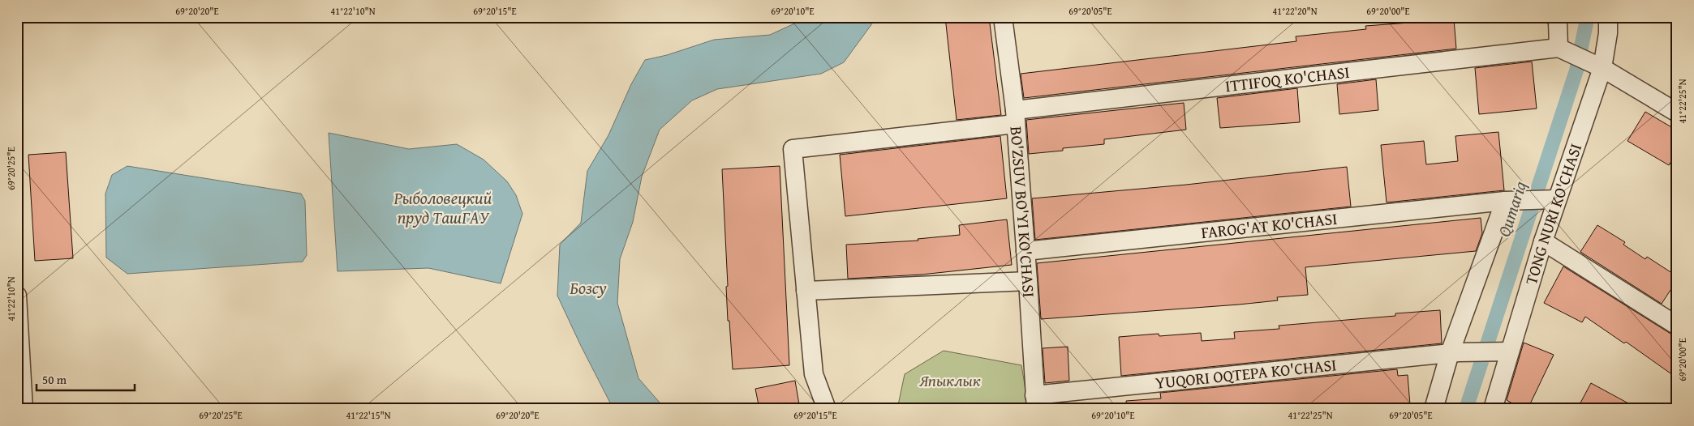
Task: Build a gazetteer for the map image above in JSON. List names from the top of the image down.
{
  "streets": {
    "street": [
      "ITTIFOQ KO'CHASI",
      "BO'ZSUV BO'YI KO'CHASI",
      "TONG NURI KO'CHASI",
      "FAROG'AT KO'CHASI",
      "YUQORI OQTEPA KO'CHASI"
    ]
  },
  "crossings": [
    ["ITTIFOQ KO'CHASI", "BO'ZSUV BO'YI KO'CHASI"],
    ["BO'ZSUV BO'YI KO'CHASI", "FAROG'AT KO'CHASI"],
    ["BO'ZSUV BO'YI KO'CHASI", "YUQORI OQTEPA KO'CHASI"],
    ["TONG NURI KO'CHASI", "FAROG'AT KO'CHASI"],
    ["TONG NURI KO'CHASI", "YUQORI OQTEPA KO'CHASI"]
  ],
  "water": ["Рыболовецкий пруд ТашГАУ", "Qumariq", "Бозсу"],
  "parks": ["Япыклык"],
  "scale_bar": "50 m",
  "coordinates": [
    "69°20'20\"E",
    "41°22'10\"N",
    "69°20'15\"E",
    "69°20'10\"E",
    "69°20'05\"E",
    "41°22'20\"N",
    "69°20'00\"E",
    "41°22'25\"N",
    "69°20'25\"E",
    "41°22'15\"N"
  ]
}
